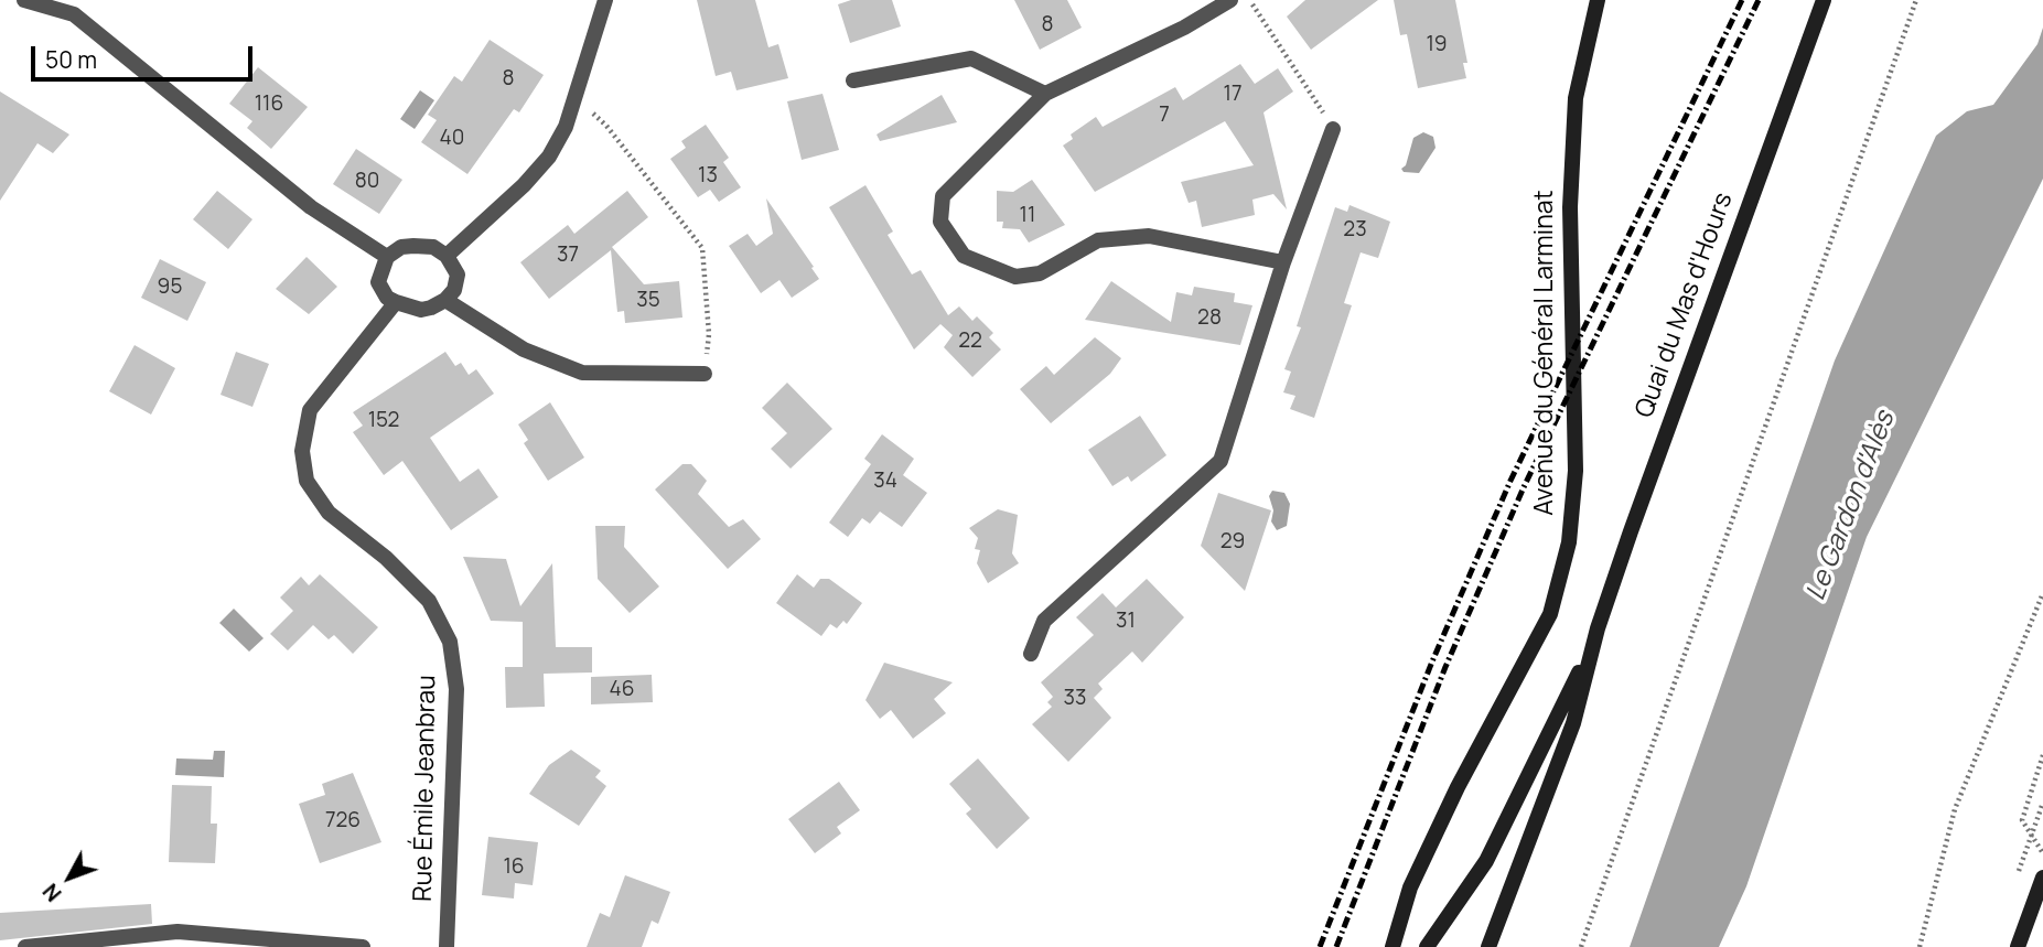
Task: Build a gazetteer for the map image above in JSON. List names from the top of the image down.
{
  "streets": {
    "street": ["Quai du Mas d'Hours", "Avenue du Général Larminat", "Rue Émile Jeanbrau"]
  },
  "water": ["Le Gardon d'Alès"],
  "house_numbers": [
    "8",
    "19",
    "8",
    "17",
    "116",
    "7",
    "40",
    "13",
    "80",
    "11",
    "23",
    "37",
    "95",
    "35",
    "28",
    "22",
    "152",
    "34",
    "29",
    "31",
    "46",
    "33",
    "726",
    "16"
  ],
  "scale_bar": "50 m",
  "north": "bottom left"
}
